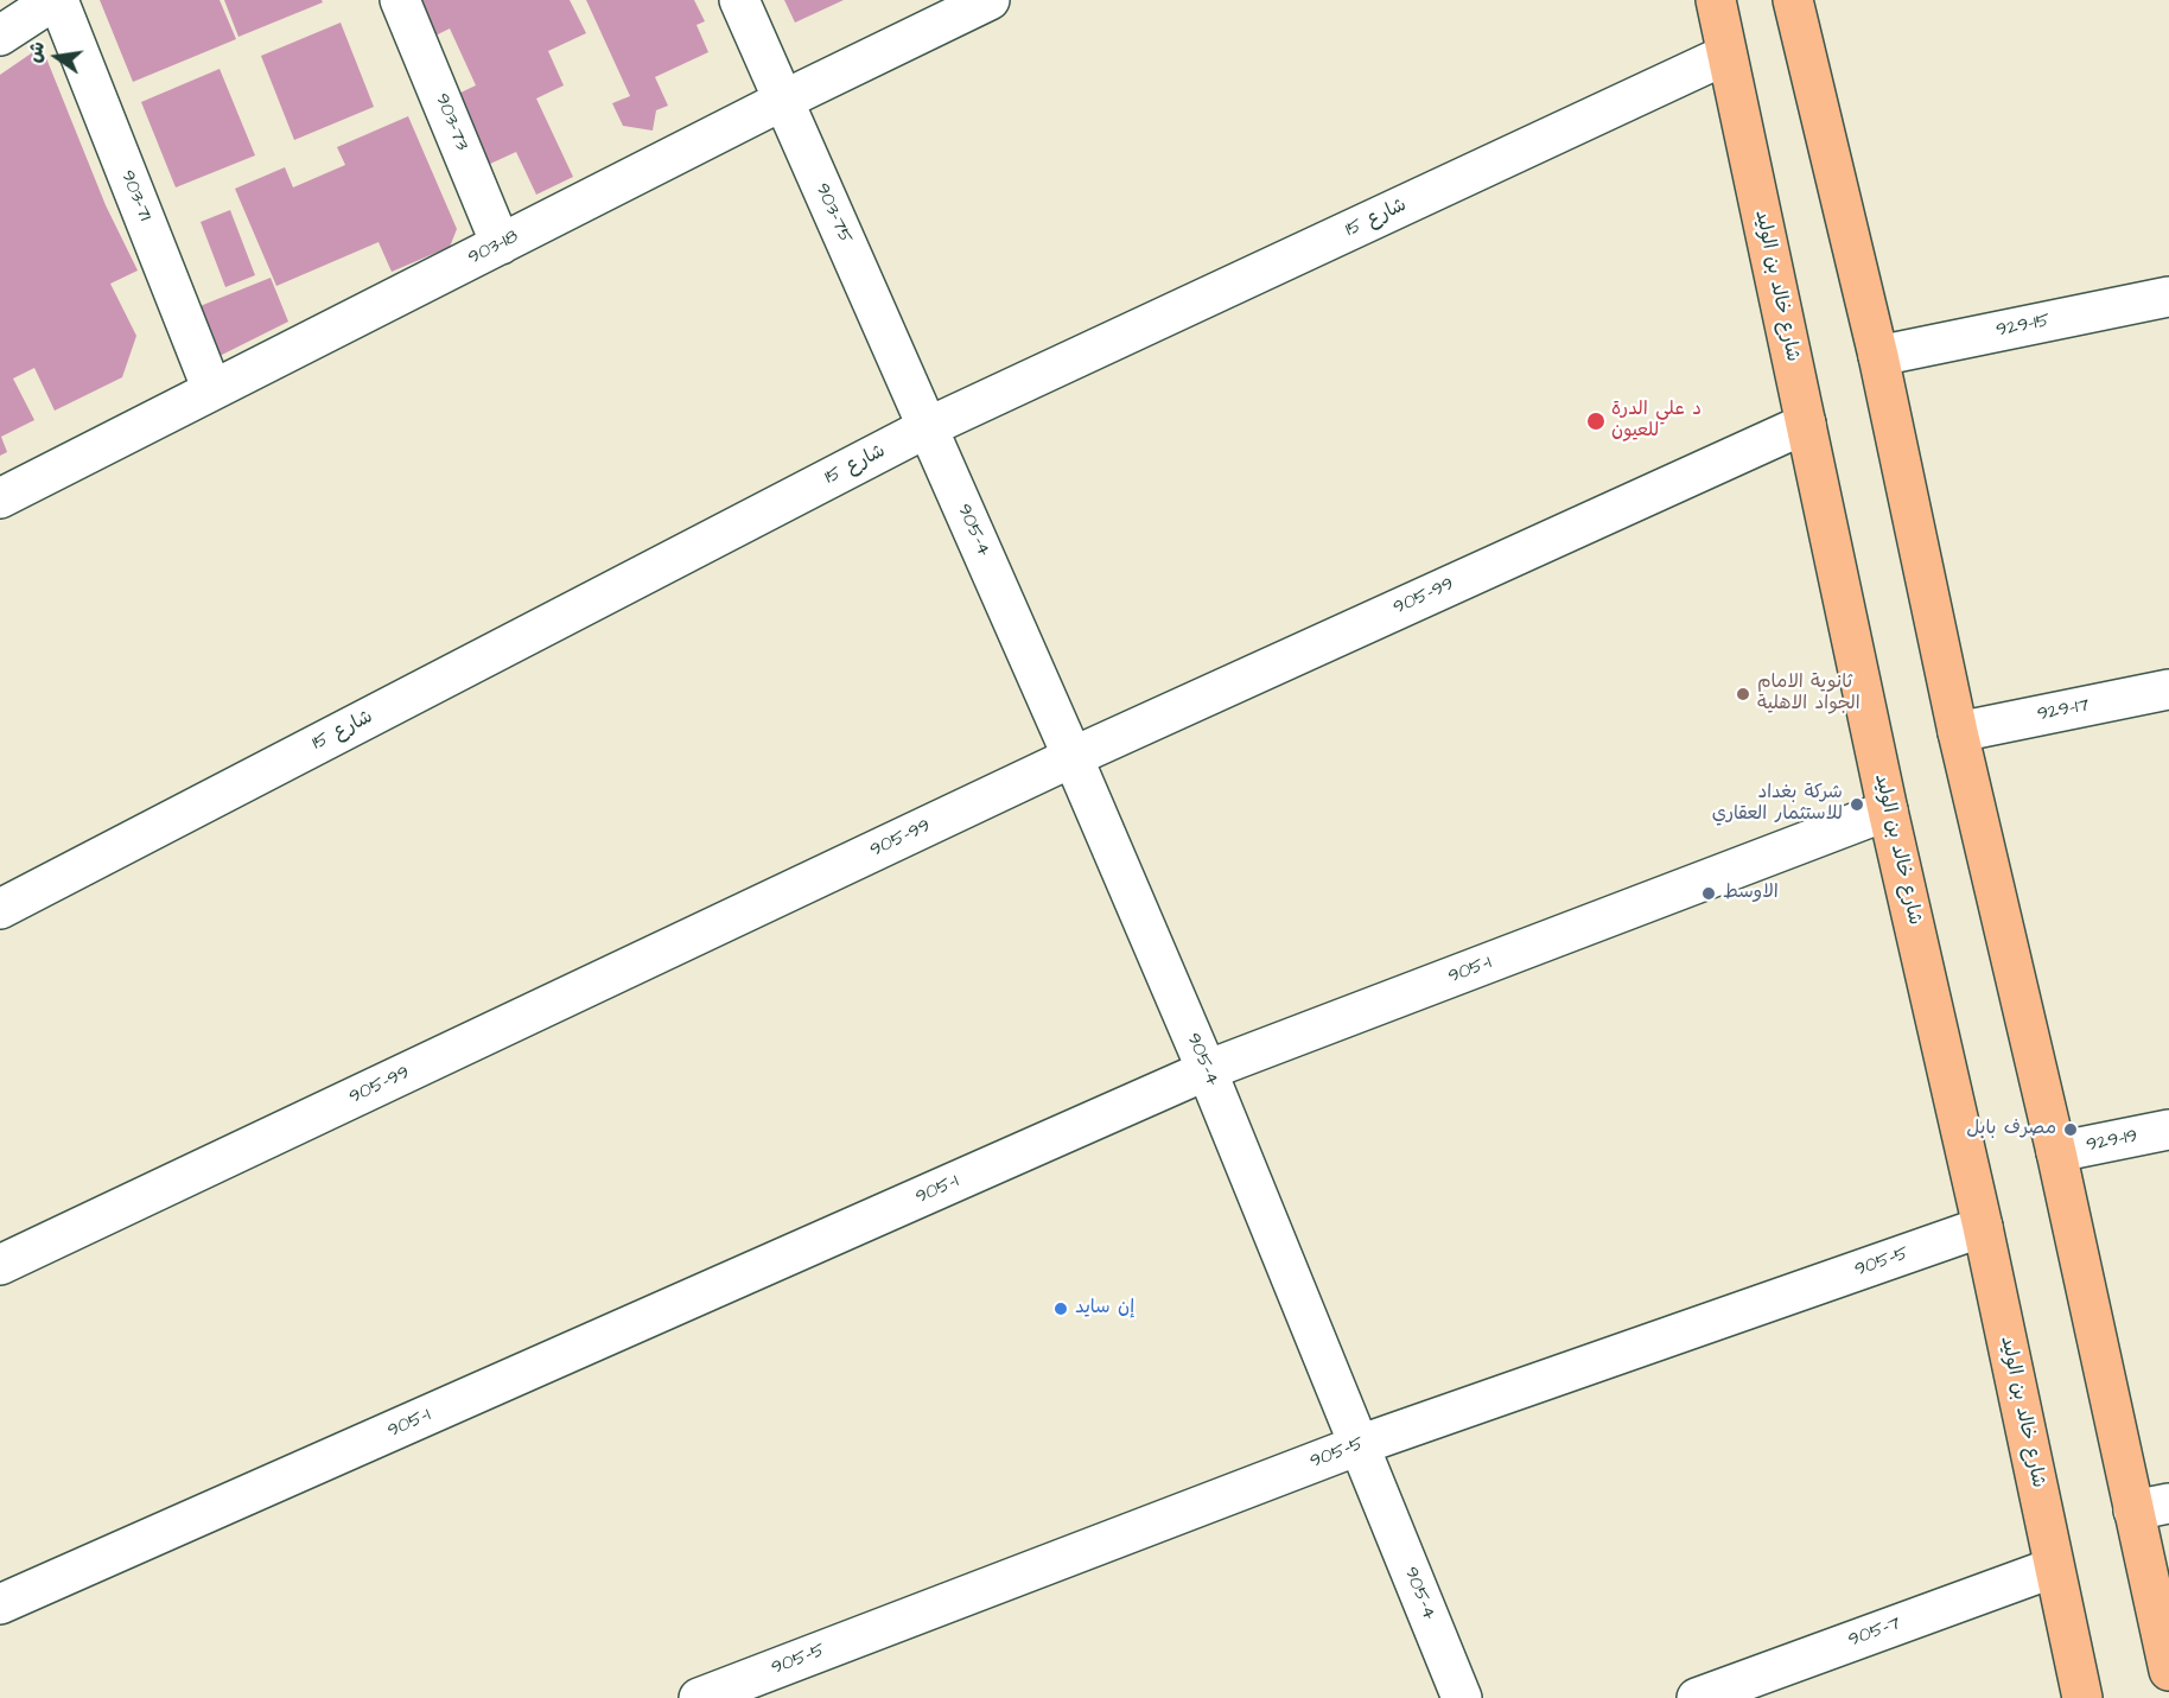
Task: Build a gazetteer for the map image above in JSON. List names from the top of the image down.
{
  "streets": {
    "main road": ["شارع خالد بن الوليد"],
    "street": [
      "903-73",
      "903-71",
      "903-75",
      "شارع 15",
      "903-18",
      "929-15",
      "905-4",
      "905-99",
      "929-17",
      "905-1",
      "929-19",
      "905-5",
      "905-7"
    ]
  },
  "crossings": [
    ["903-73", "903-18"],
    ["903-71", "903-18"],
    ["903-75", "شارع 15"],
    ["903-75", "903-18"],
    ["903-75", "905-4"],
    ["شارع 15", "شارع خالد بن الوليد"],
    ["شارع 15", "905-4"],
    ["شارع خالد بن الوليد", "905-99"],
    ["شارع خالد بن الوليد", "905-1"],
    ["شارع خالد بن الوليد", "905-5"],
    ["شارع خالد بن الوليد", "905-7"],
    ["905-4", "905-99"],
    ["905-4", "905-1"],
    ["905-4", "905-5"]
  ],
  "places": [
    "د علي الدرة للعيون",
    "ثانوية الامام الجواد الاهلية",
    "شركة بغداد للاستثمار العقاري",
    "الاوسط",
    "مصرف بابل",
    "إن سايد"
  ],
  "north": "left"
}
